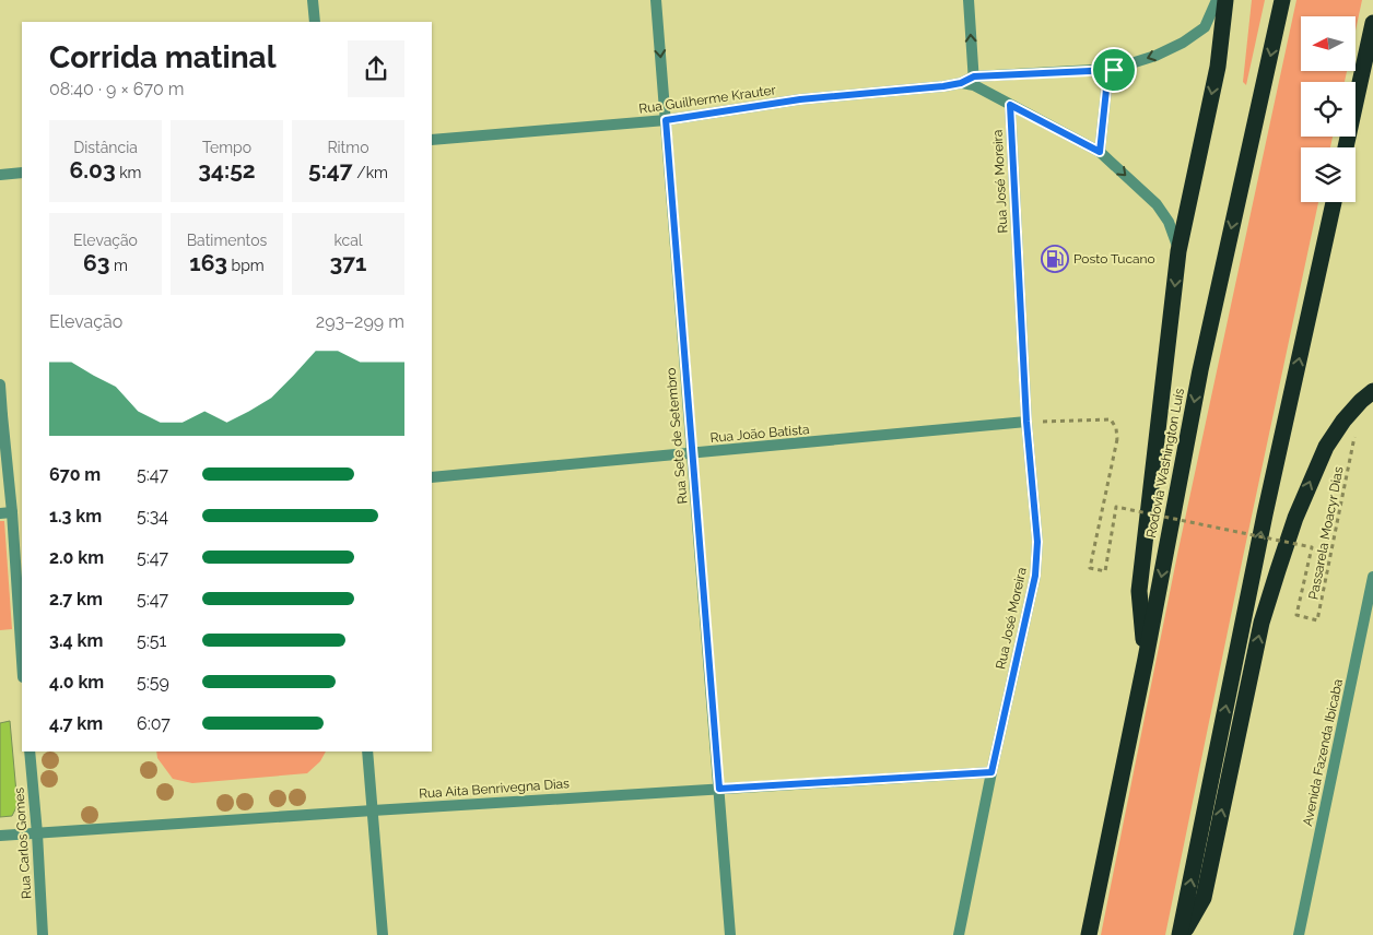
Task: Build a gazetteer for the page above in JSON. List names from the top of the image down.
{
  "streets": {
    "highway": ["Rodovia Washington Luís"],
    "street": [
      "Rua Guilherme Krauter",
      "Rua José Moreira",
      "Rua João Batista",
      "Rua Sete de Setembro",
      "Avenida Fazenda Ibicaba",
      "Rua Aita Benrivegna Dias",
      "Rua Carlos Gomes"
    ],
    "path": ["Passarela Moacyr Dias"]
  },
  "crossings": [
    ["Rua Guilherme Krauter", "Rua Sete de Setembro"],
    ["Rua José Moreira", "Rua João Batista"],
    ["Rua José Moreira", "Passarela Moacyr Dias"],
    ["Rua José Moreira", "Rua Aita Benrivegna Dias"],
    ["Rua João Batista", "Rua Sete de Setembro"],
    ["Rua João Batista", "Passarela Moacyr Dias"],
    ["Rua Sete de Setembro", "Rua Aita Benrivegna Dias"],
    ["Rua Aita Benrivegna Dias", "Rua Carlos Gomes"]
  ],
  "places": {
    "fuel station": ["Posto Tucano"]
  },
  "north": "left",
  "page": {
    "heading": ["Corrida matinal", "08:40 · 9 × 670 m"],
    "stats": [
      ["Distância", "6.03 km"],
      ["Tempo", "34:52"],
      ["Ritmo", "5:47 /km"],
      ["Elevação", "63 m"],
      ["Batimentos", "163 bpm"],
      ["kcal", "371"]
    ],
    "chart": ["Elevação", "293–299 m"],
    "list": [
      {
        "name": "670 m",
        "note": "5:47"
      },
      {
        "name": "1.3 km",
        "note": "5:34"
      },
      {
        "name": "2.0 km",
        "note": "5:47"
      },
      {
        "name": "2.7 km",
        "note": "5:47"
      },
      {
        "name": "3.4 km",
        "note": "5:51"
      },
      {
        "name": "4.0 km",
        "note": "5:59"
      },
      {
        "name": "4.7 km",
        "note": "6:07"
      }
    ]
  }
}
